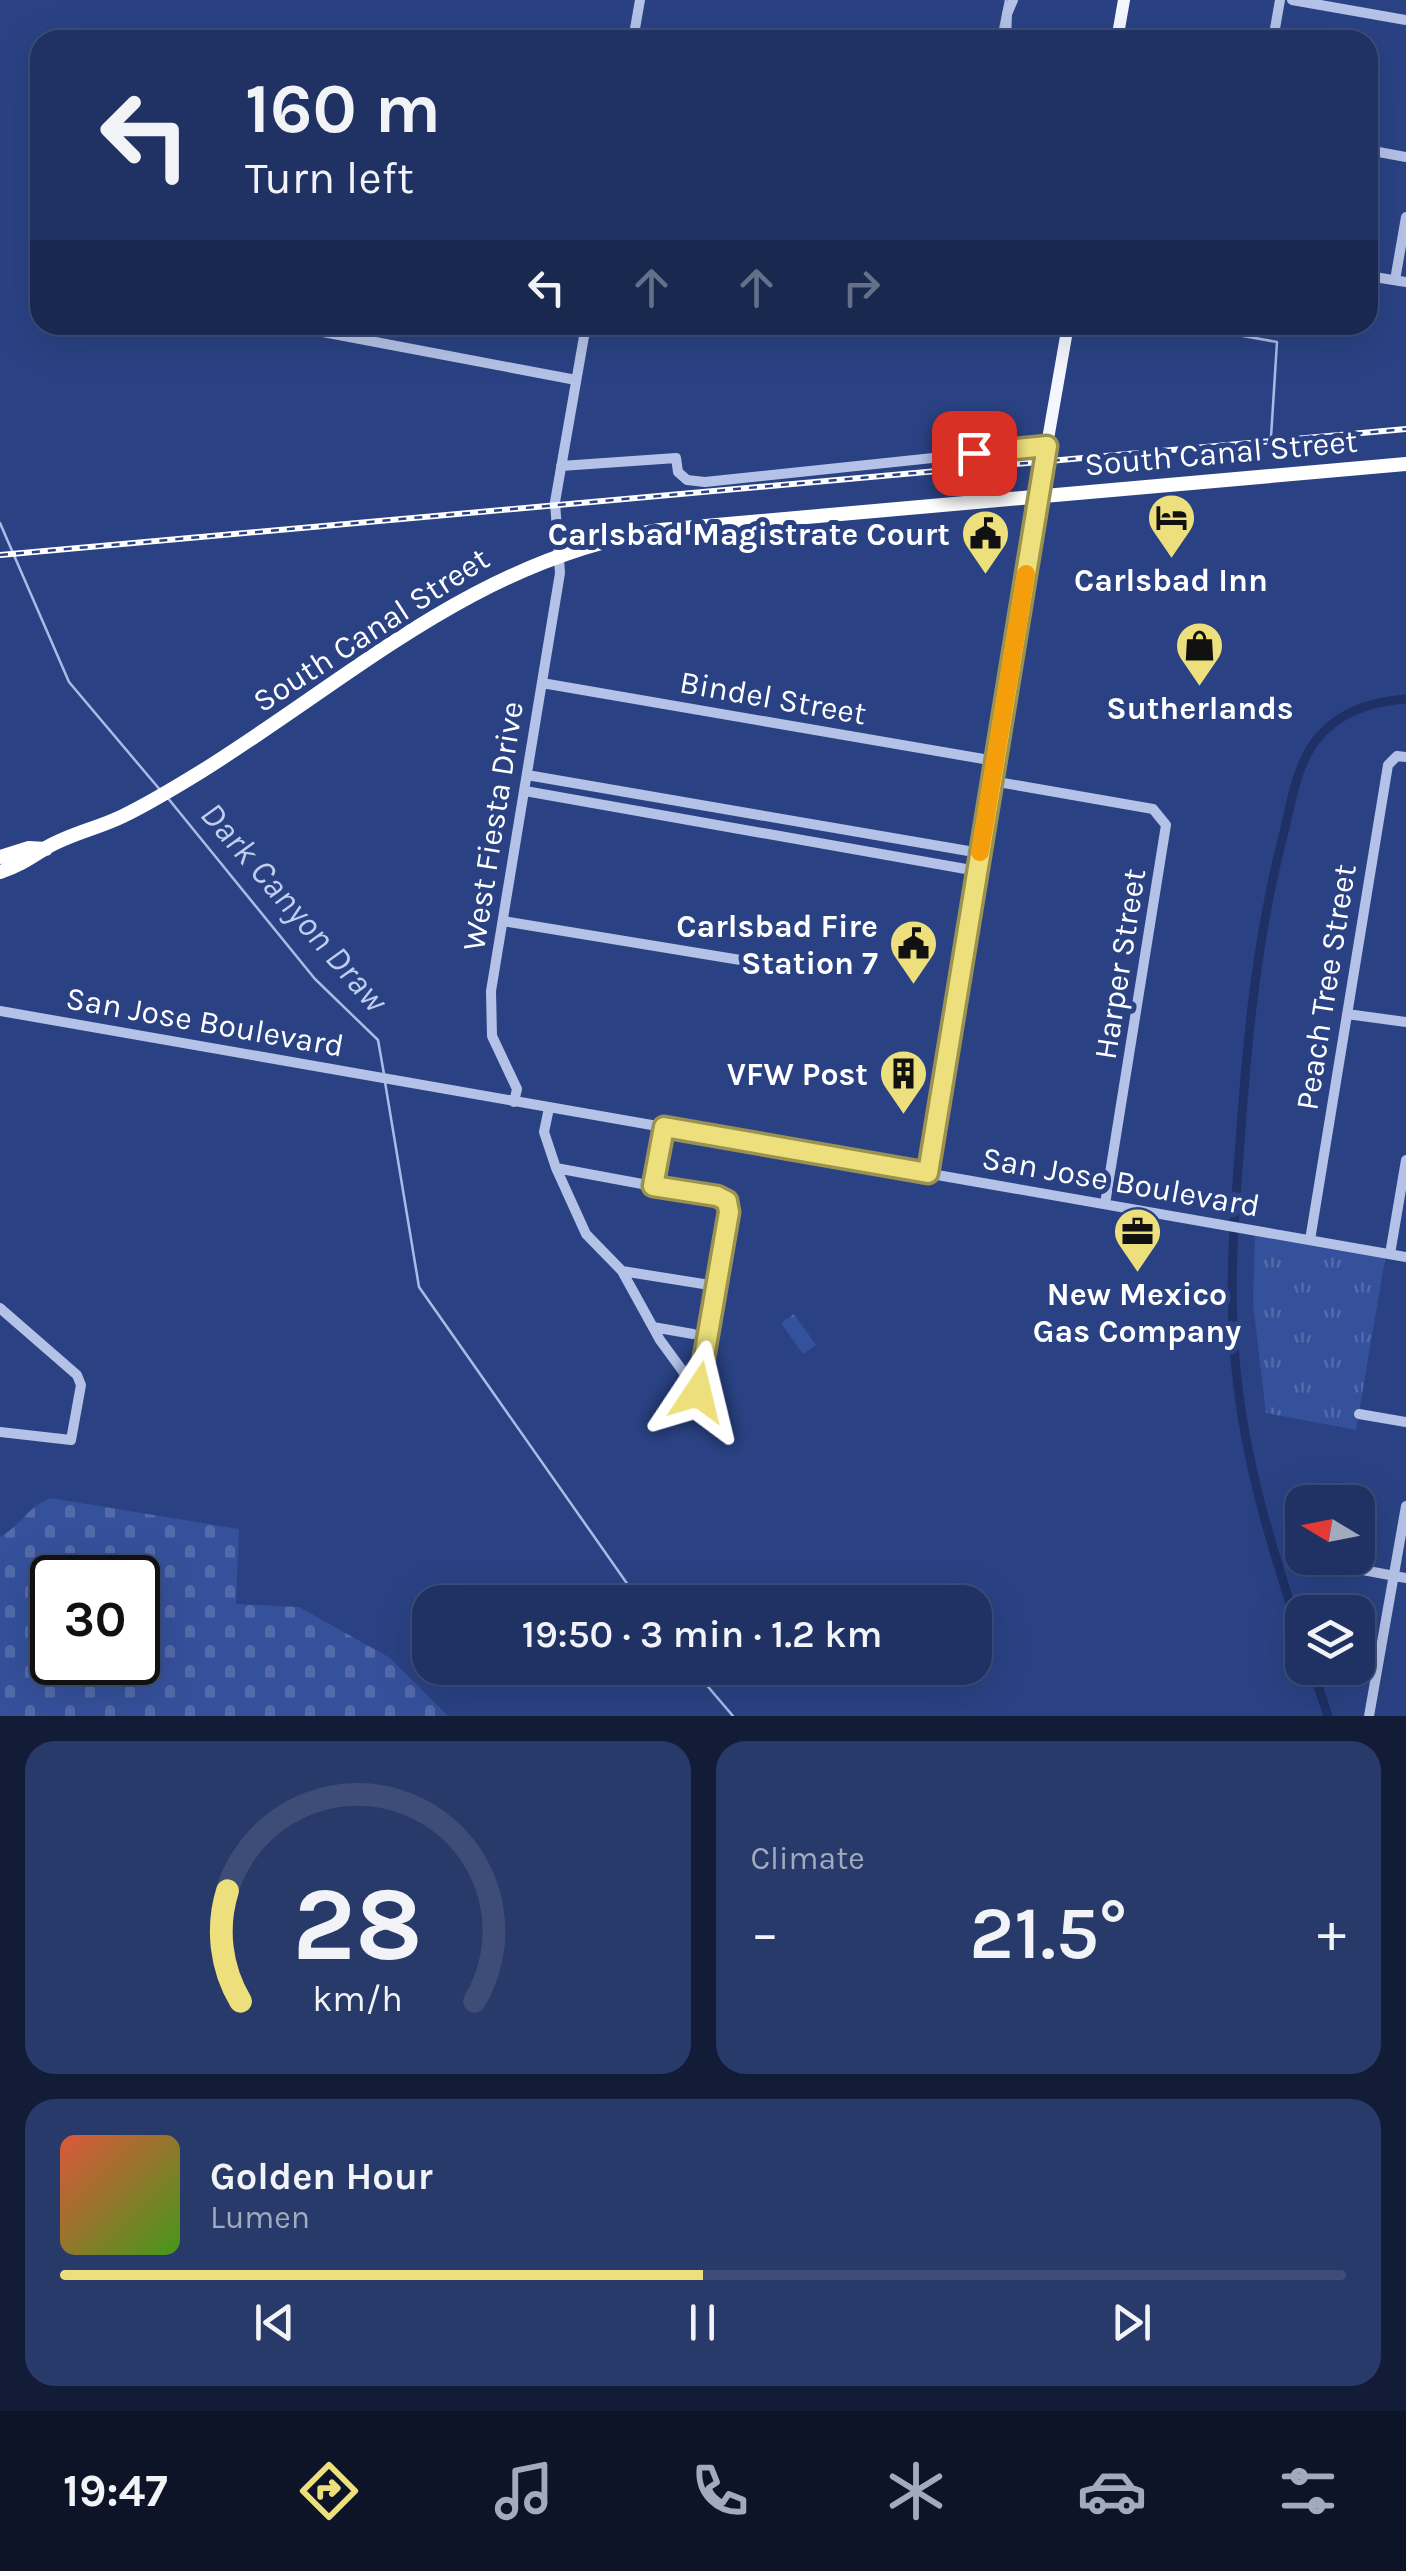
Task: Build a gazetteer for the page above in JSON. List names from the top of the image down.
{
  "streets": {
    "highway": ["South Canal Street"],
    "street": [
      "Bindel Street",
      "West Fiesta Drive",
      "Harper Street",
      "Peach Tree Street",
      "San Jose Boulevard"
    ]
  },
  "crossings": [
    ["South Canal Street", "West Fiesta Drive"],
    ["Bindel Street", "West Fiesta Drive"],
    ["West Fiesta Drive", "San Jose Boulevard"],
    ["Harper Street", "San Jose Boulevard"],
    ["Peach Tree Street", "San Jose Boulevard"]
  ],
  "water": ["Dark Canyon Draw"],
  "places": {
    "hotel": ["Carlsbad Inn"],
    "public building": ["Carlsbad Magistrate Court", "Carlsbad Fire Station 7"],
    "shop": ["Sutherlands"],
    "building": ["VFW Post"],
    "office": ["New Mexico Gas Company"]
  },
  "north": "left",
  "page": {
    "turn": ["160 m", "Turn left"],
    "limit": "30",
    "trip": "19:50 · 3 min · 1.2 km",
    "tile": "Climate",
    "heat": ["−", "21.5°", "+"],
    "song": ["Golden Hour", "Lumen"],
    "tabs": "19:47",
    "gauge": ["28", "km/h"]
  }
}
